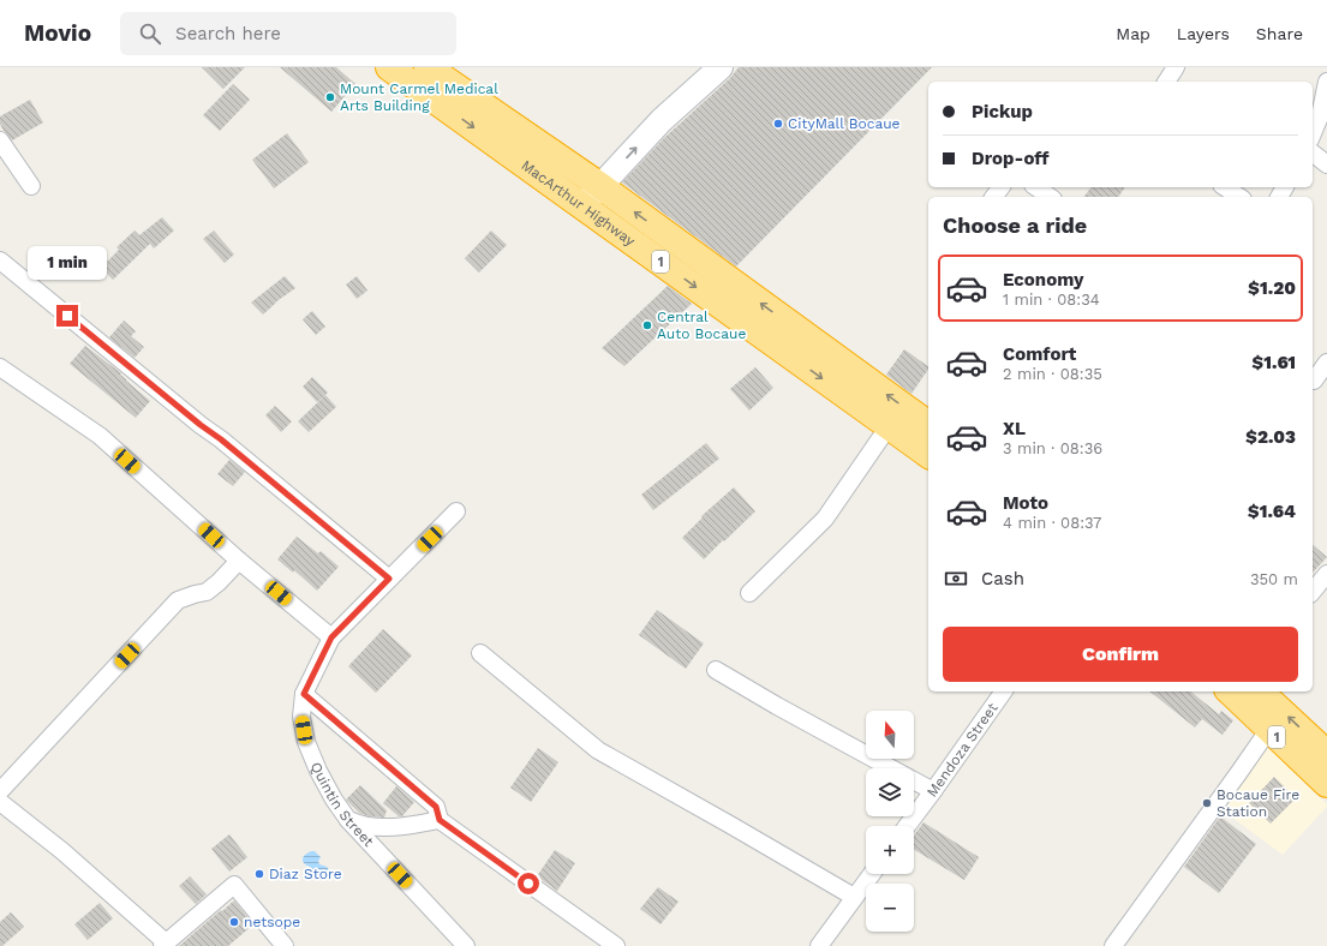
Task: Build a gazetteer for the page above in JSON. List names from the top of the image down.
{
  "streets": {
    "highway": ["MacArthur Highway", "1"],
    "street": ["Mendoza Street", "Quintin Street"]
  },
  "places": [
    "Mount Carmel Medical Arts Building",
    "CityMall Bocaue",
    "Central Auto Bocaue",
    "Bocaue Fire Station",
    "Diaz Store",
    "netsope"
  ],
  "north": "top",
  "page": {
    "header": "Movio",
    "search": "Search here",
    "nav": ["Map", "Layers", "Share"],
    "banner": ["Pickup", "Drop-off"],
    "heading": "Choose a ride",
    "bubble": "1 min",
    "list": [
      {
        "name": "Economy",
        "note": "1 min · 08:34",
        "value": "$1.20"
      },
      {
        "name": "Comfort",
        "note": "2 min · 08:35",
        "value": "$1.61"
      },
      {
        "name": "XL",
        "note": "3 min · 08:36",
        "value": "$2.03"
      },
      {
        "name": "Moto",
        "note": "4 min · 08:37",
        "value": "$1.64"
      }
    ],
    "pay": ["Cash", "350 m"],
    "buttons": "Confirm",
    "map_buttons": ["+", "−"]
  }
}
